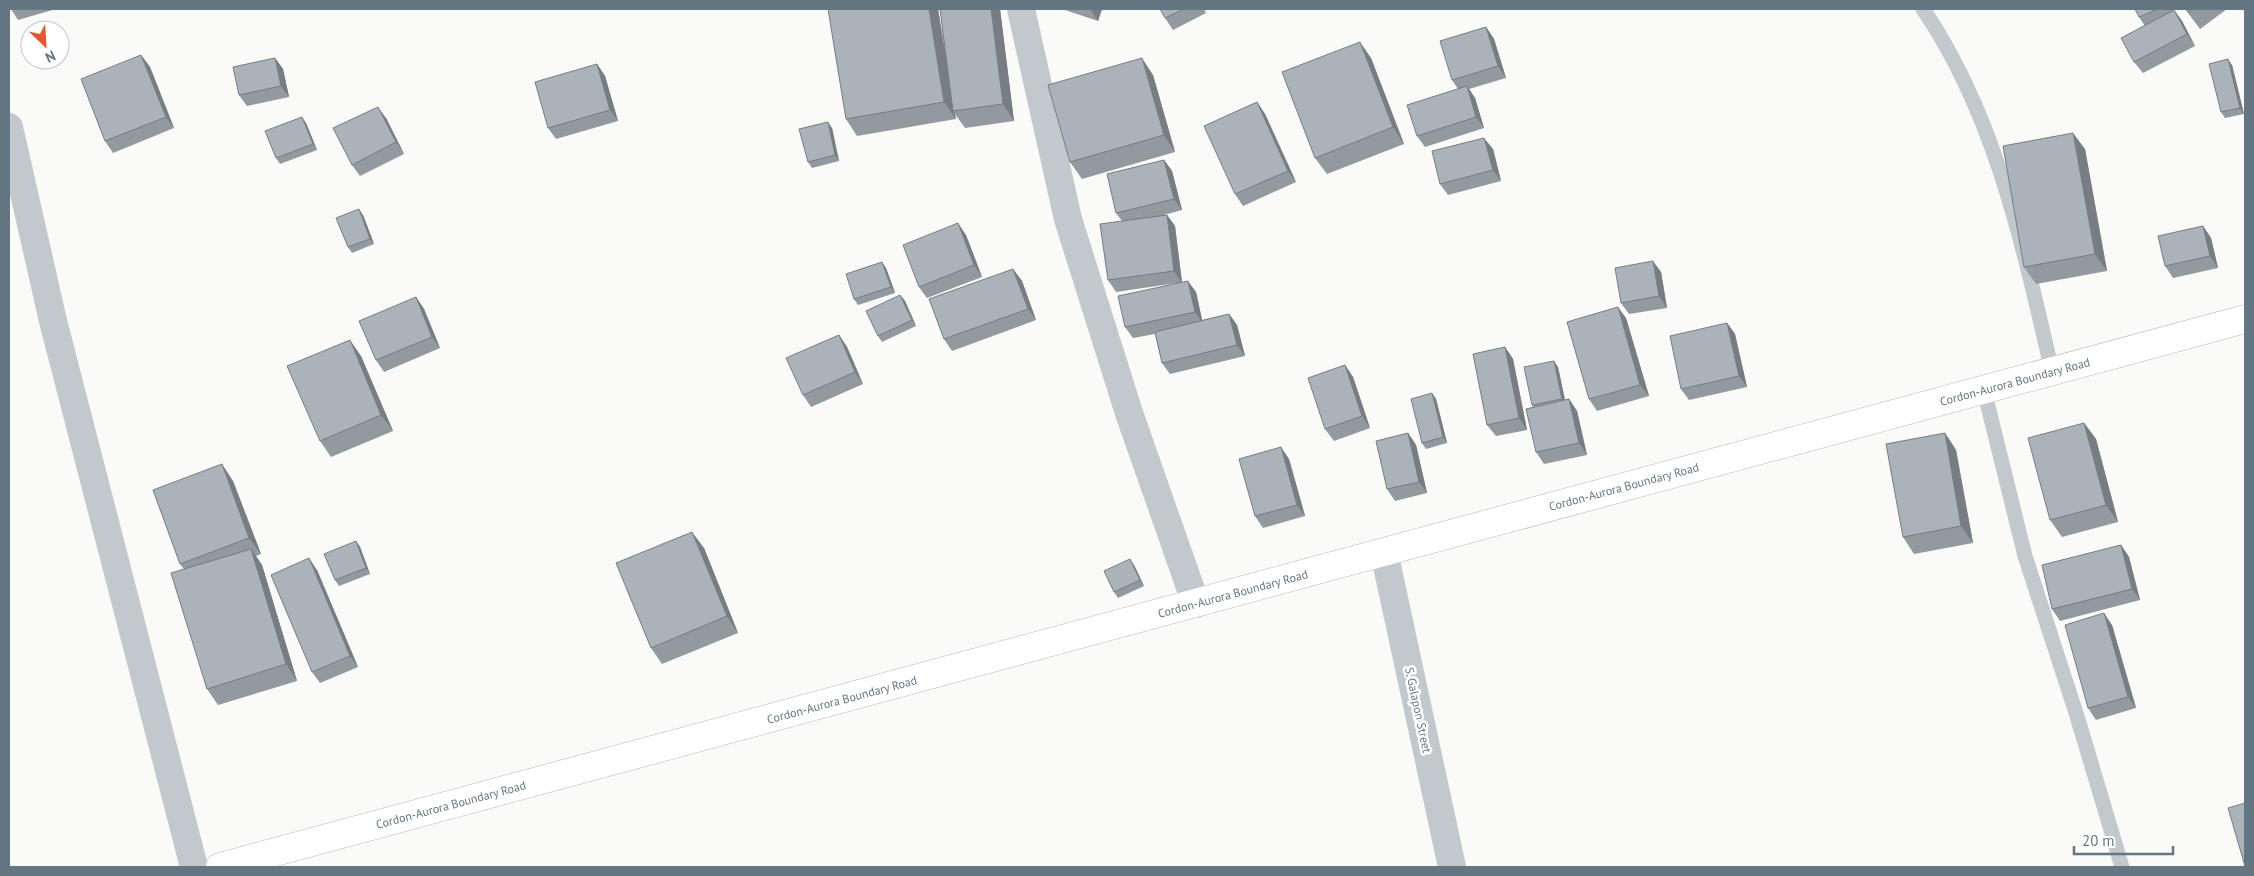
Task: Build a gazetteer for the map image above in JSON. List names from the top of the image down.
{
  "streets": {
    "main road": ["Cordon-Aurora Boundary Road"],
    "street": ["S. Galapon Street"]
  },
  "crossings": [
    ["Cordon-Aurora Boundary Road", "S. Galapon Street"]
  ],
  "scale_bar": "20 m",
  "north": "bottom right"
}
